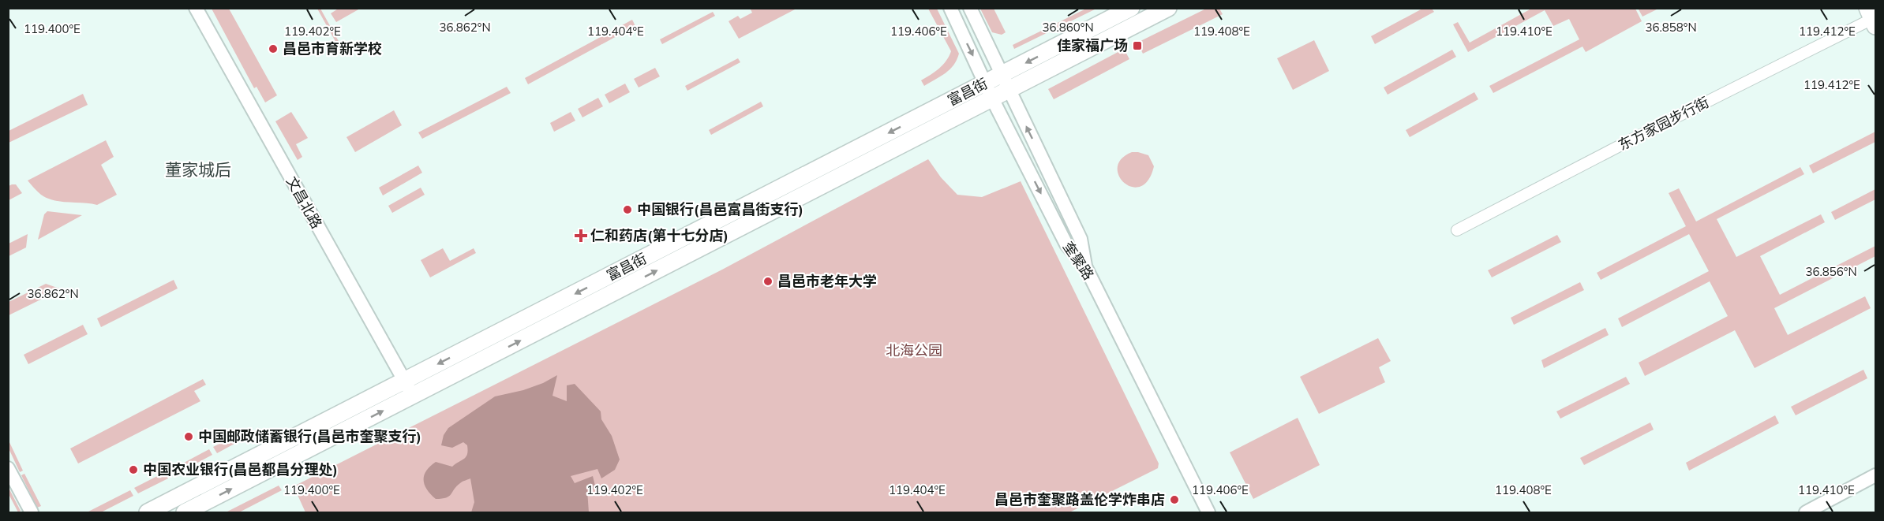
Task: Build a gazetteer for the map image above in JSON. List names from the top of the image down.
{
  "streets": {
    "main road": ["富昌街"],
    "street": ["东方家园步行街", "文昌北路", "奎聚路"]
  },
  "crossings": [
    ["富昌街", "文昌北路"],
    ["富昌街", "奎聚路"]
  ],
  "districts": ["董家城后"],
  "parks": ["北海公园"],
  "places": {
    "transit": ["佳家福广场"],
    "other": [
      "昌邑市育新学校",
      "中国银行(昌邑富昌街支行)",
      "昌邑市老年大学",
      "中国邮政储蓄银行(昌邑市奎聚支行)",
      "中国农业银行(昌邑都昌分理处)",
      "昌邑市奎聚路盖伦学炸串店"
    ],
    "health": ["仁和药店(第十七分店)"]
  },
  "coordinates": [
    "36.862°N",
    "36.860°N",
    "36.858°N",
    "119.400°E",
    "119.402°E",
    "119.404°E",
    "119.406°E",
    "119.408°E",
    "119.410°E",
    "119.412°E",
    "36.856°N"
  ]
}
